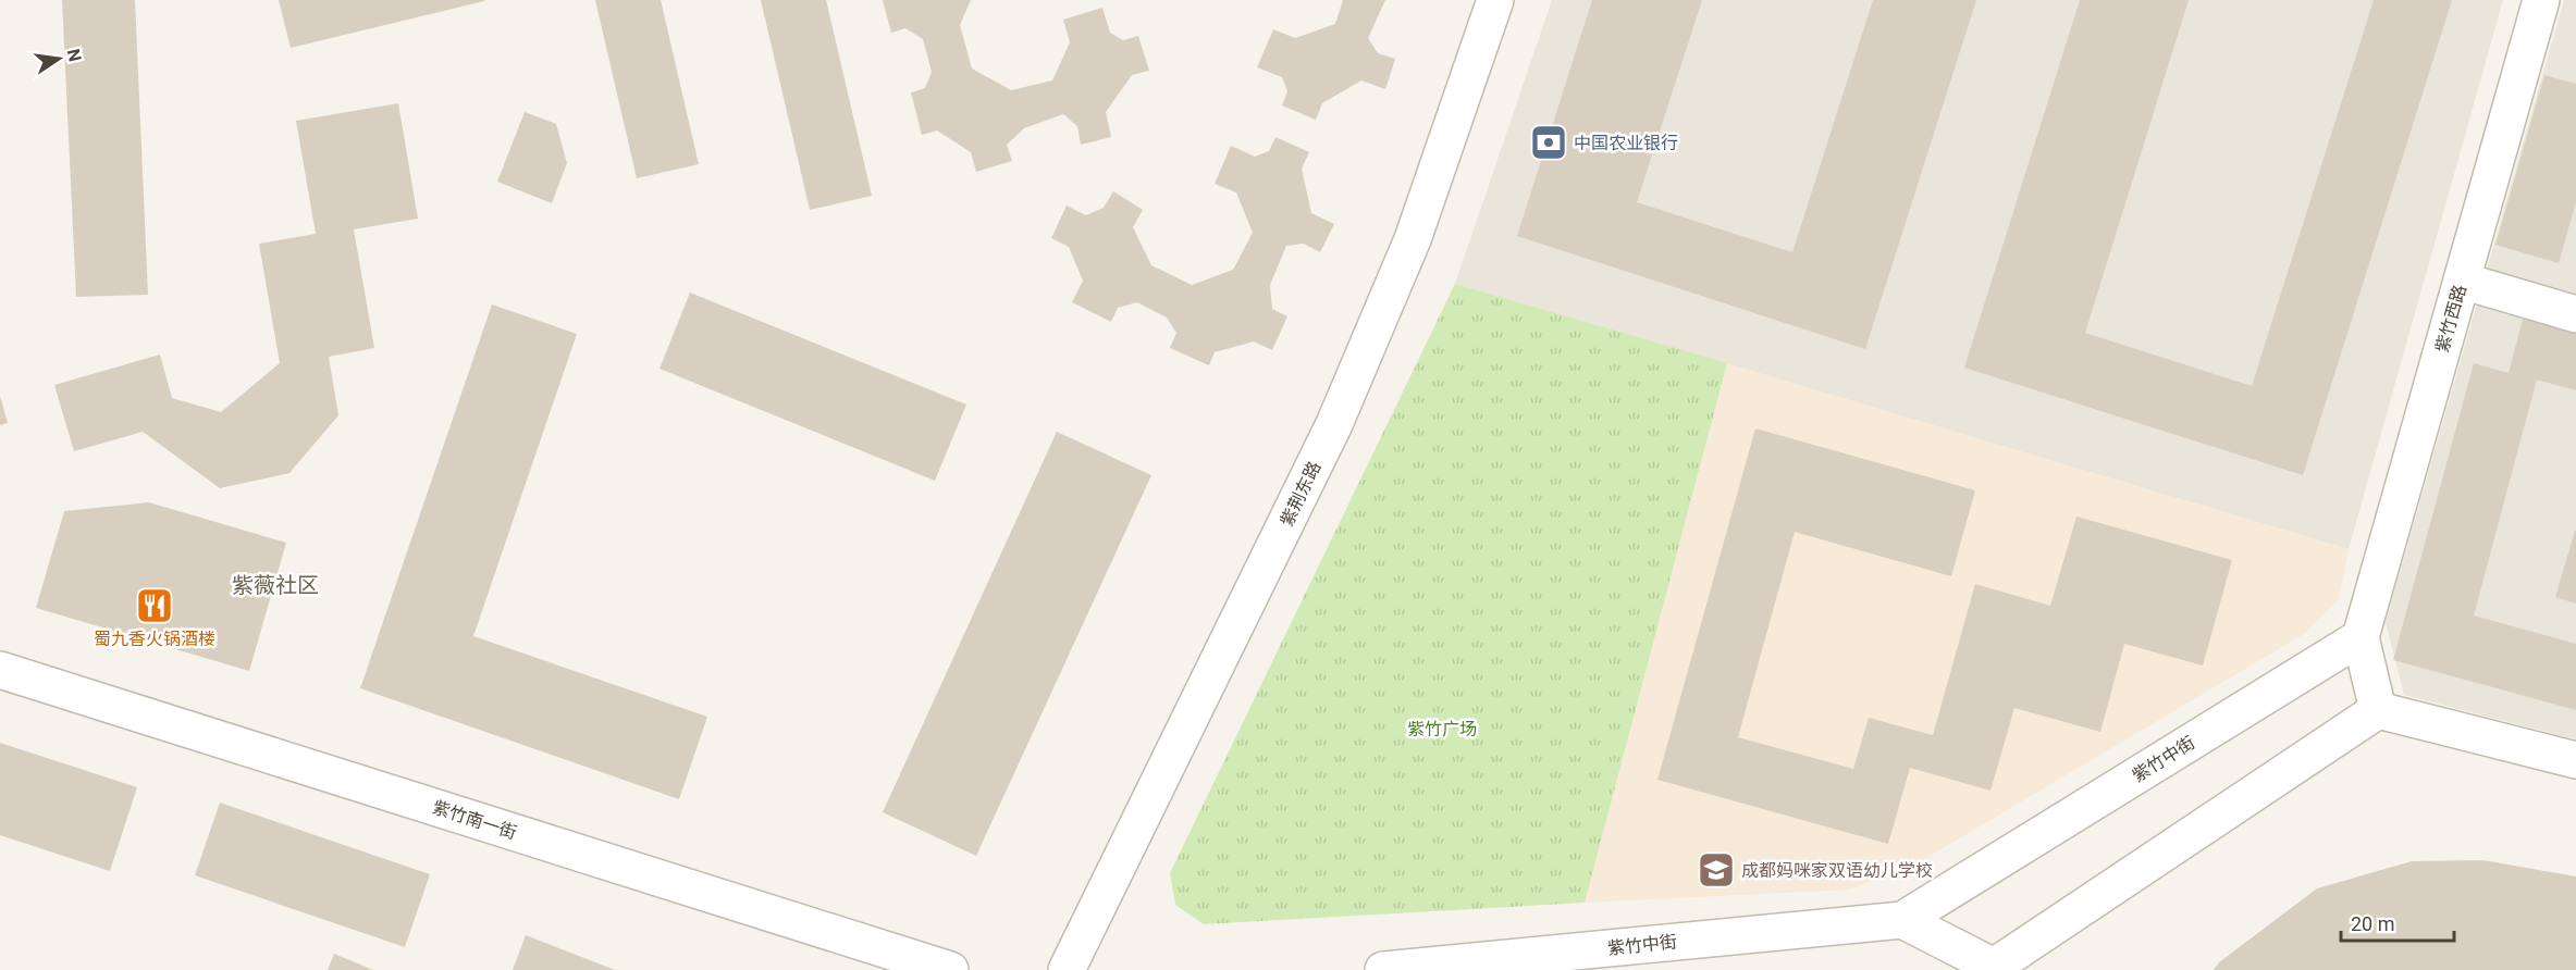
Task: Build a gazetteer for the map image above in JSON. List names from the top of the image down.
{
  "streets": {
    "street": [
      "紫竹西路",
      "紫荆东路",
      "紫竹中街",
      "紫竹南一街"
    ]
  },
  "crossings": [
    ["紫竹西路", "紫竹中街"]
  ],
  "districts": ["紫薇社区"],
  "parks": ["紫竹广场"],
  "places": {
    "bank": ["中国农业银行"],
    "restaurant": ["蜀九香火锅酒楼"],
    "school or university": ["成都妈咪家双语幼儿学校"]
  },
  "scale_bar": "20 m",
  "north": "right"
}
